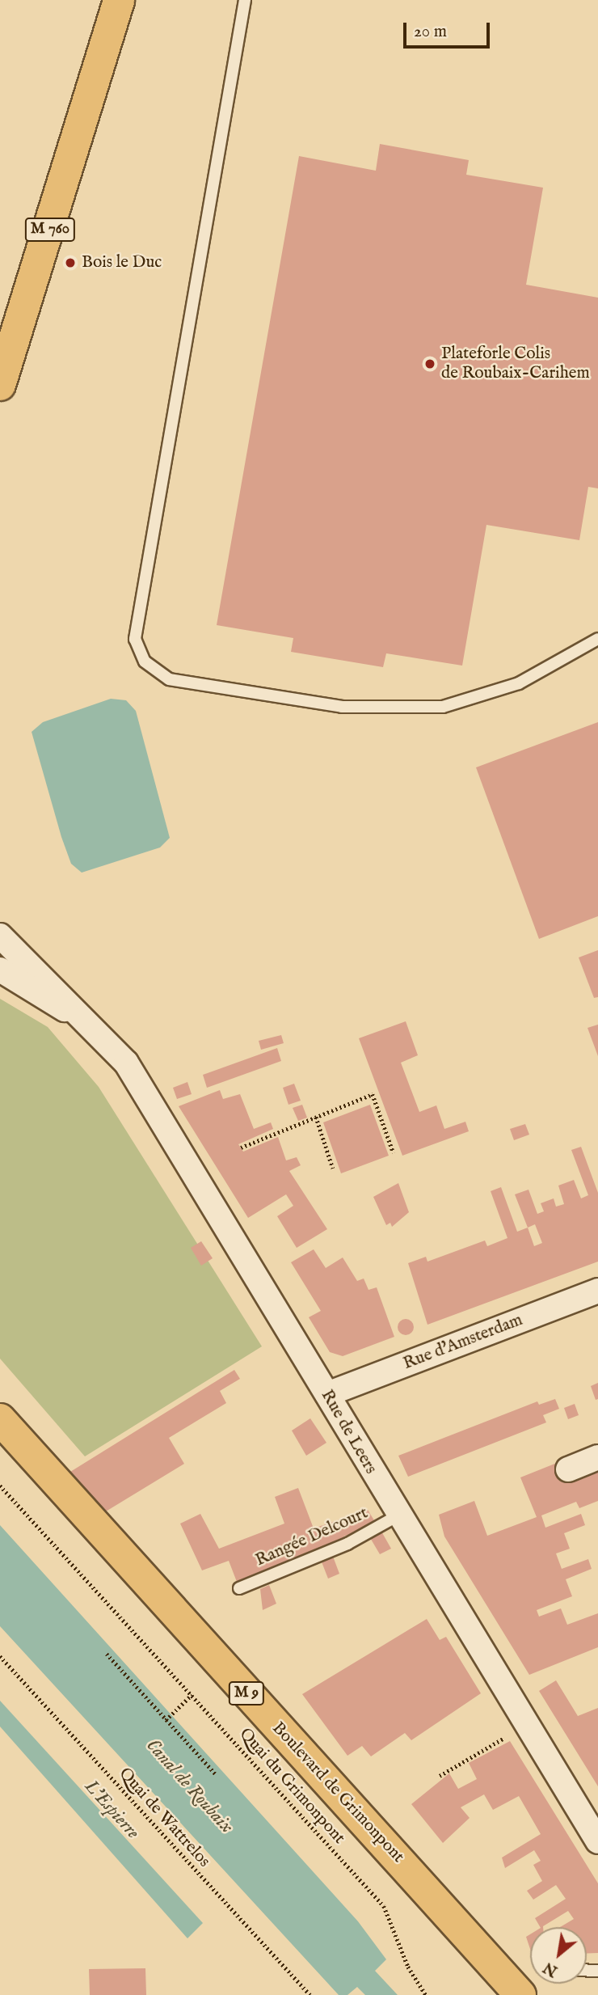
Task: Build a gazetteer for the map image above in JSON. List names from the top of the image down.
{
  "streets": {
    "main road": ["M 760", "M 9", "Boulevard de Grimonpont"],
    "street": ["Rue d'Amsterdam", "Rue de Leers"],
    "lane": ["Rangée Delcourt"],
    "path": ["Quai du Grimonpont", "Quai de Wattrelos"]
  },
  "crossings": [
    ["Rue d'Amsterdam", "Rue de Leers"],
    ["Rue de Leers", "Rangée Delcourt"]
  ],
  "water": ["Canal de Roubaix", "L'Espierre"],
  "places": ["Bois le Duc", "Plateforle Colis de Roubaix-Carihem"],
  "scale_bar": "20 m",
  "north": "bottom left"
}
